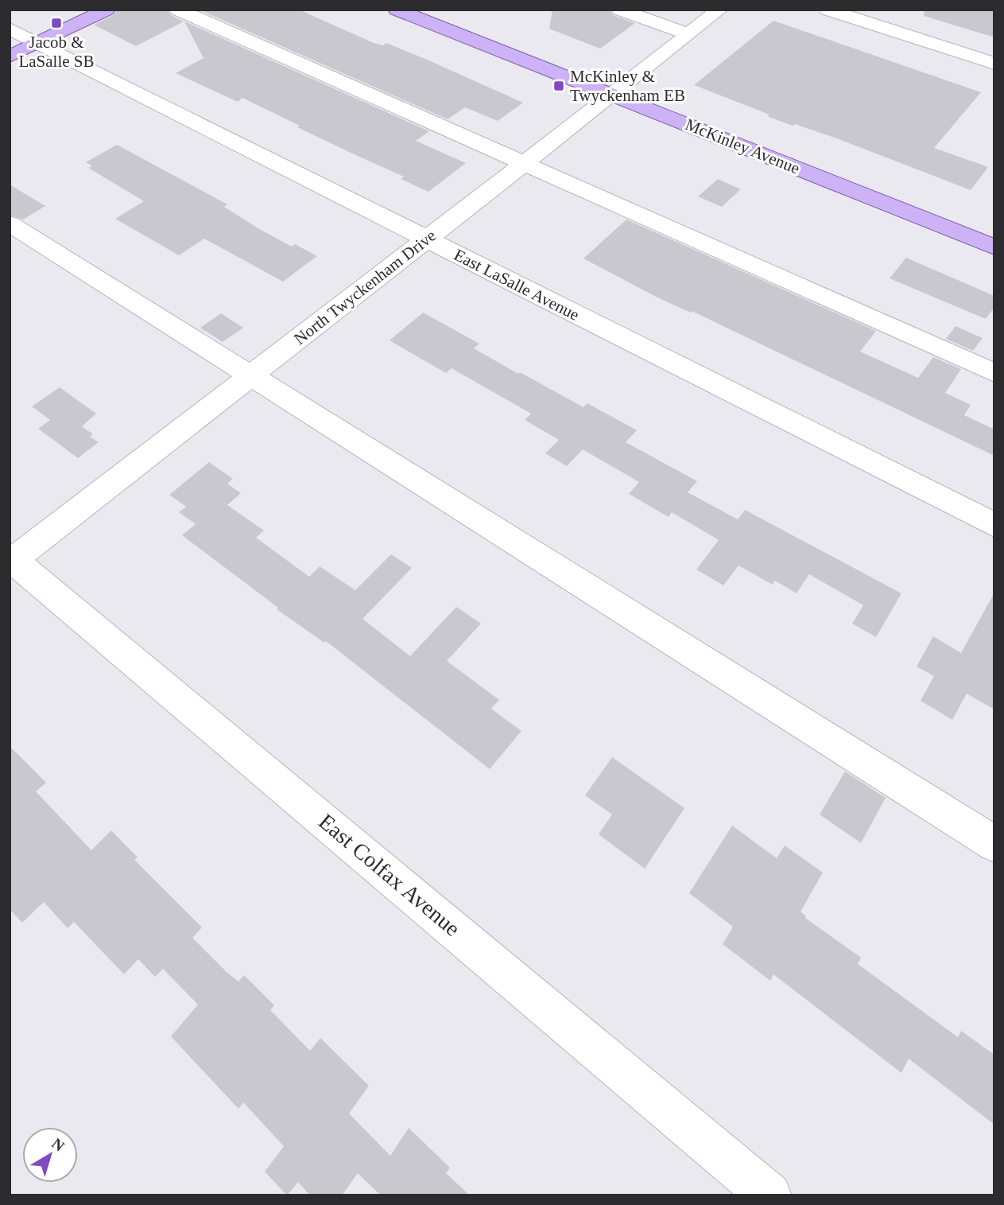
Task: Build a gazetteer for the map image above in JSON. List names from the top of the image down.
{
  "streets": {
    "main road": ["McKinley Avenue"],
    "street": ["East LaSalle Avenue", "North Twyckenham Drive", "East Colfax Avenue"]
  },
  "crossings": [
    ["McKinley Avenue", "North Twyckenham Drive"],
    ["East LaSalle Avenue", "North Twyckenham Drive"],
    ["North Twyckenham Drive", "East Colfax Avenue"]
  ],
  "places": {
    "transit": ["Jacob & LaSalle SB", "McKinley & Twyckenham EB"]
  },
  "north": "top right"
}
